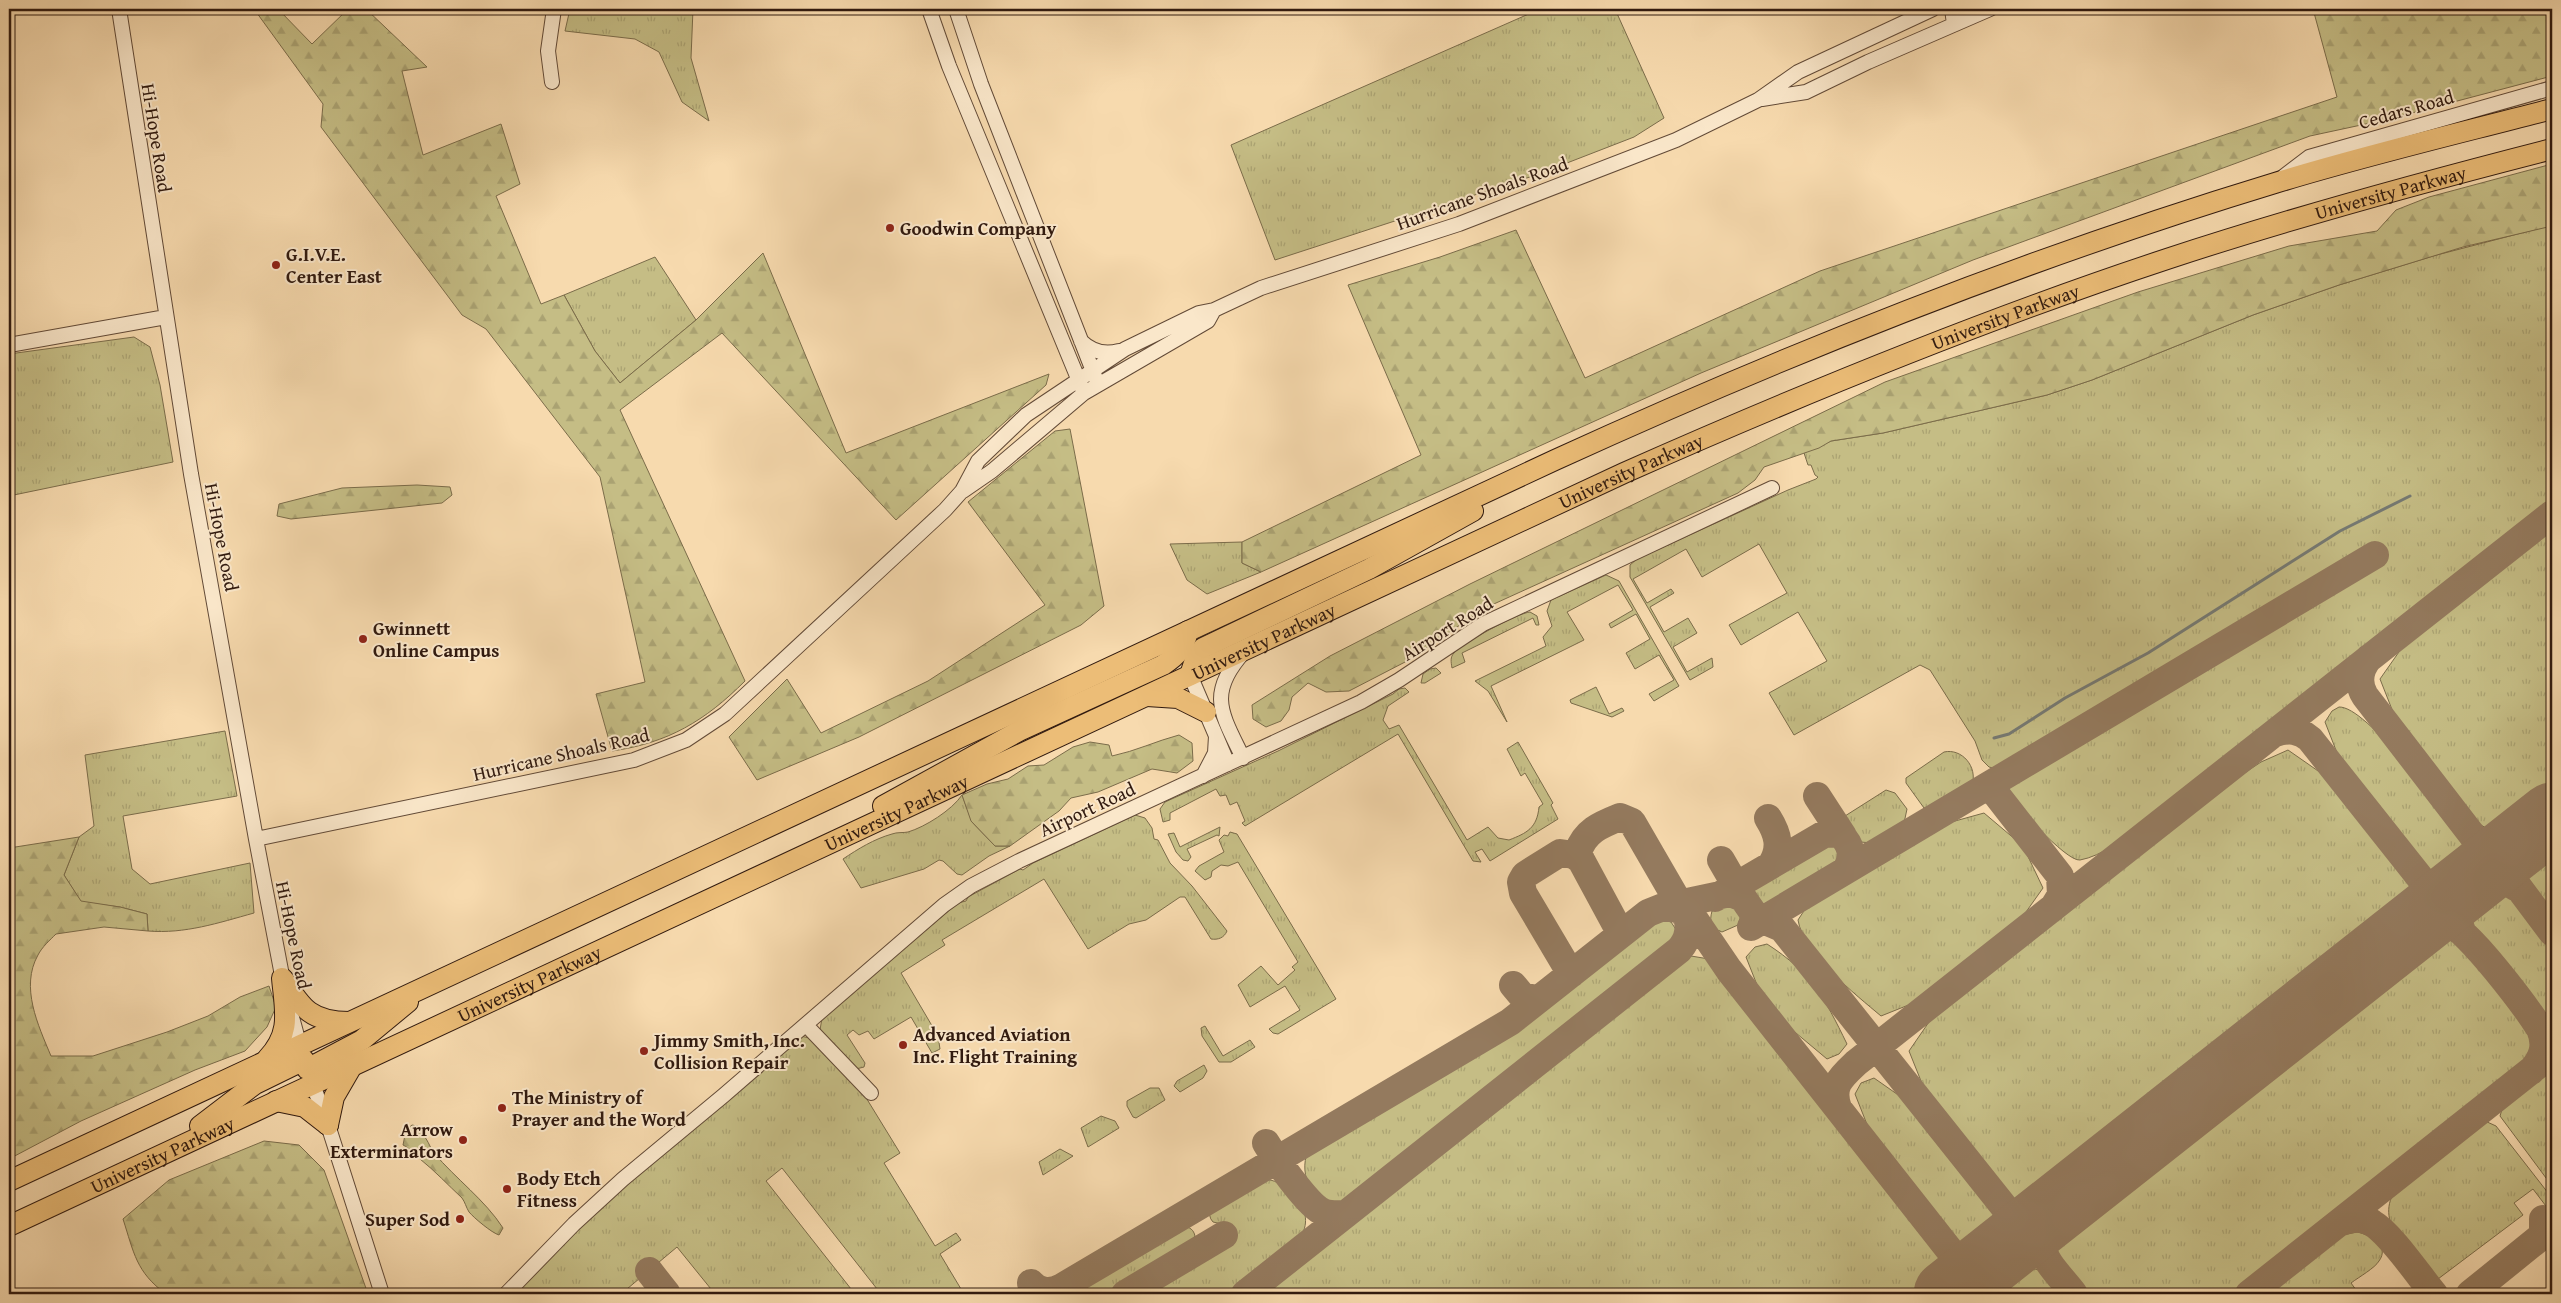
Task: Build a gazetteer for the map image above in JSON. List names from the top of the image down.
{
  "streets": {
    "highway": ["University Parkway"],
    "street": [
      "Cedars Road",
      "Hi-Hope Road",
      "Hurricane Shoals Road",
      "Airport Road"
    ]
  },
  "crossings": [
    ["Cedars Road", "University Parkway"],
    ["Hi-Hope Road", "Hurricane Shoals Road"],
    ["Hi-Hope Road", "University Parkway"]
  ],
  "places": [
    "Goodwin Company",
    "G.I.V.E. Center East",
    "Gwinnett Online Campus",
    "Advanced Aviation Inc. Flight Training",
    "Jimmy Smith, Inc. Collision Repair",
    "The Ministry of Prayer and the Word",
    "Arrow Exterminators",
    "Body Etch Fitness",
    "Super Sod"
  ]
}
